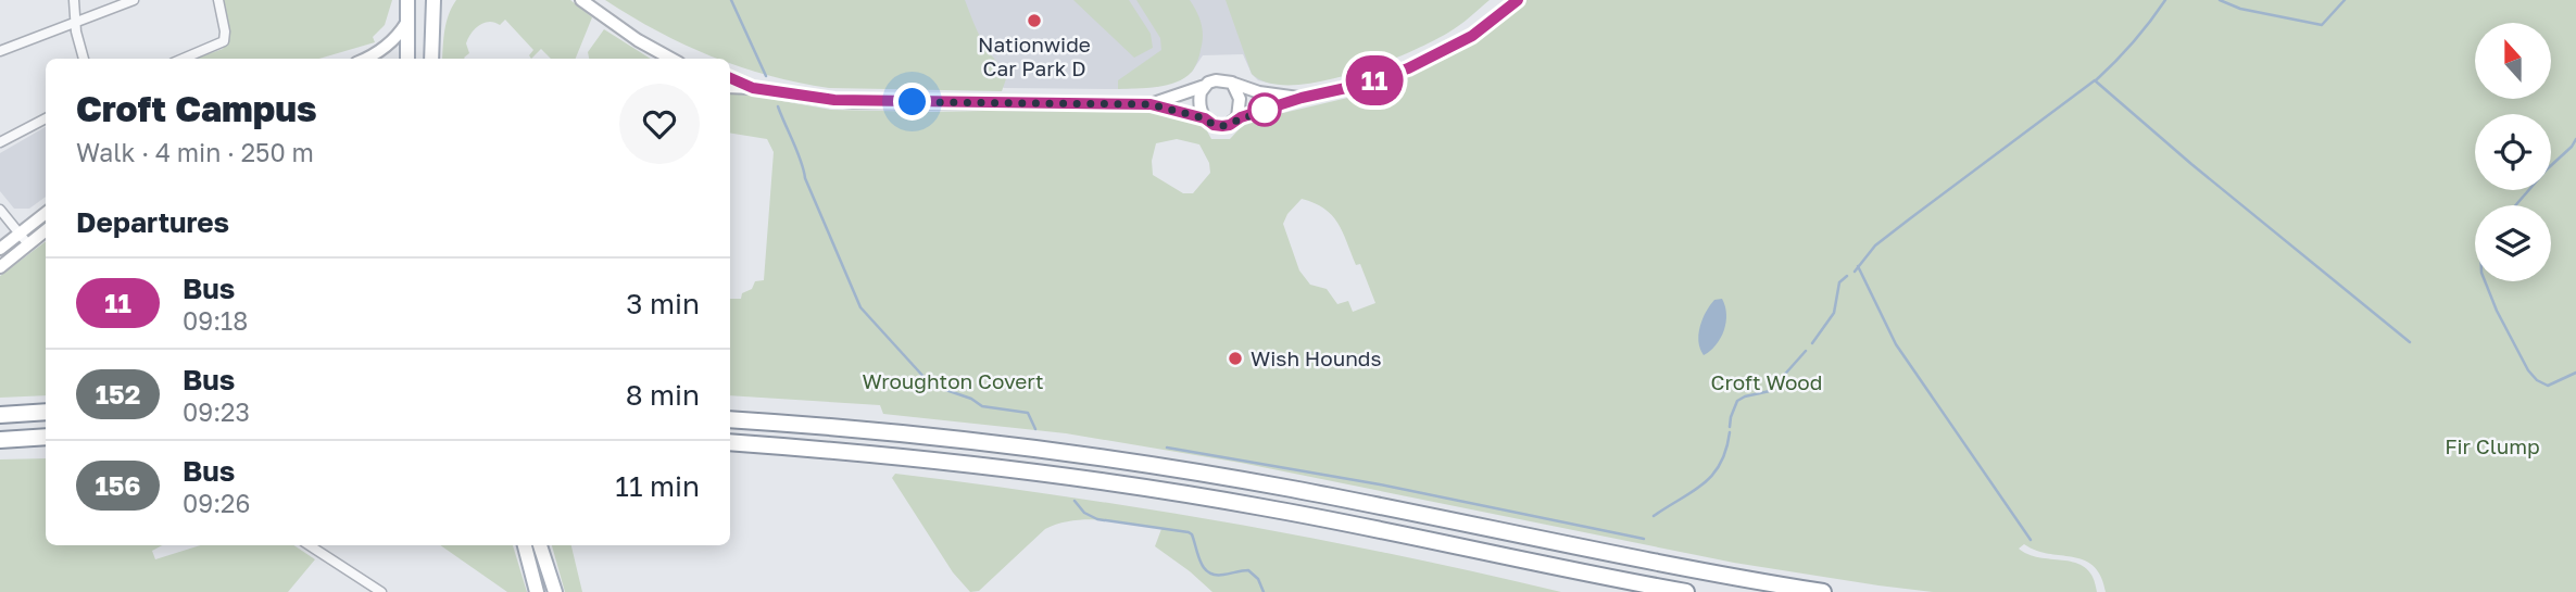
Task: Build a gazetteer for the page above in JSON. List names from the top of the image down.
{
  "parks": ["Wroughton Covert", "Croft Wood", "Fir Clump"],
  "places": ["Nationwide Car Park D", "Wish Hounds"],
  "lines": ["bus line 11"],
  "north": "top",
  "page": {
    "on_map": "11",
    "heading": [
      ["Croft Campus", "Walk · 4 min · 250 m"],
      "Departures"
    ],
    "list": [
      {
        "mark": "11",
        "name": "Bus",
        "note": "09:18",
        "value": "3 min"
      },
      {
        "mark": "152",
        "name": "Bus",
        "note": "09:23",
        "value": "8 min"
      },
      {
        "mark": "156",
        "name": "Bus",
        "note": "09:26",
        "value": "11 min"
      }
    ]
  }
}
